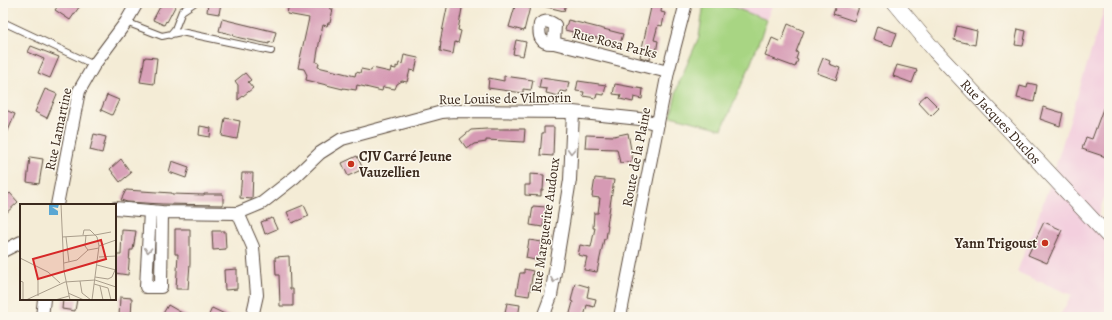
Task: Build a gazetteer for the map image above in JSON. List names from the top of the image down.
{
  "streets": {
    "street": [
      "Rue Rosa Parks",
      "Rue Louise de Vilmorin",
      "Rue Jacques Duclos",
      "Rue Lamartine",
      "Route de la Plaine",
      "Rue Marguerite Audoux"
    ]
  },
  "crossings": [
    ["Rue Rosa Parks", "Route de la Plaine"],
    ["Rue Louise de Vilmorin", "Route de la Plaine"],
    ["Rue Louise de Vilmorin", "Rue Marguerite Audoux"]
  ],
  "one_way": ["Rue Marguerite Audoux"],
  "places": ["CJV Carré Jeune Vauzellien", "Yann Trigoust"]
}
